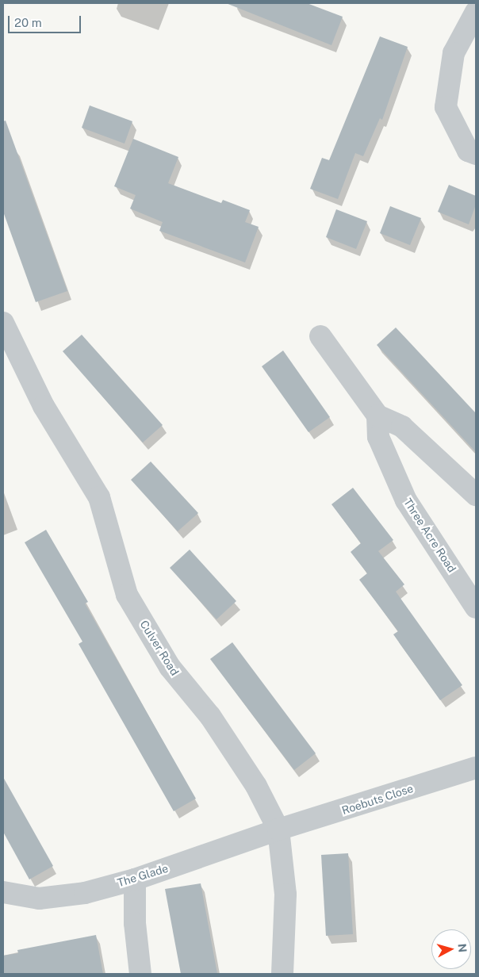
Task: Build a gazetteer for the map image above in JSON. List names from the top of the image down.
{
  "streets": {
    "street": [
      "Three Acre Road",
      "Culver Road",
      "Roebuts Close",
      "The Glade"
    ]
  },
  "crossings": [
    ["Culver Road", "Roebuts Close"],
    ["Culver Road", "The Glade"],
    ["Roebuts Close", "The Glade"]
  ],
  "scale_bar": "20 m",
  "north": "right"
}
